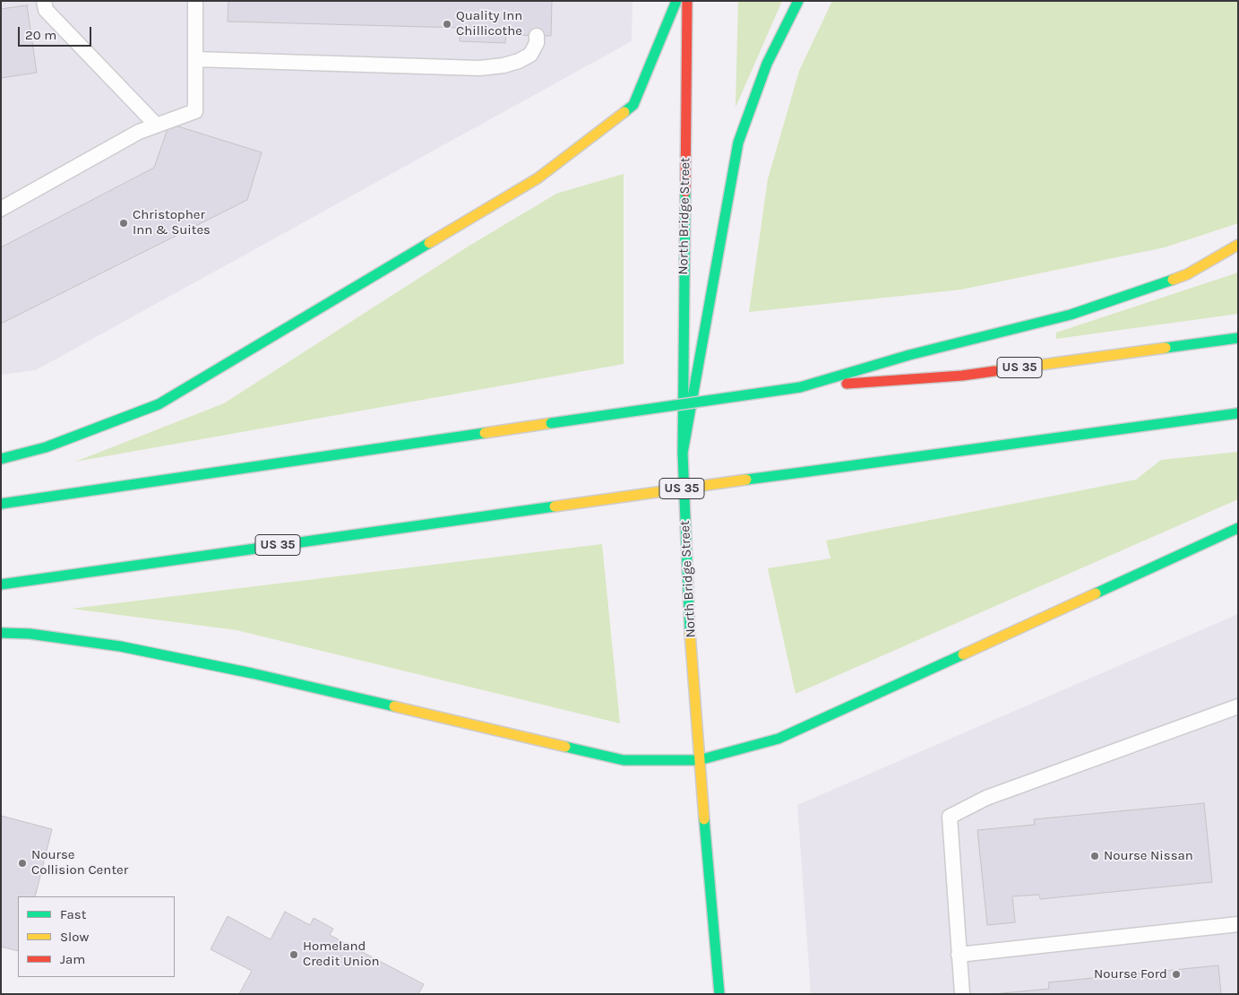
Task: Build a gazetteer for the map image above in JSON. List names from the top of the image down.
{
  "streets": {
    "main road": ["North Bridge Street", "US 35"]
  },
  "places": [
    "Quality Inn Chillicothe",
    "Christopher Inn & Suites",
    "Nourse Nissan",
    "Nourse Collision Center",
    "Homeland Credit Union",
    "Nourse Ford"
  ],
  "legend": ["Fast", "Slow", "Jam"],
  "scale_bar": "20 m"
}
